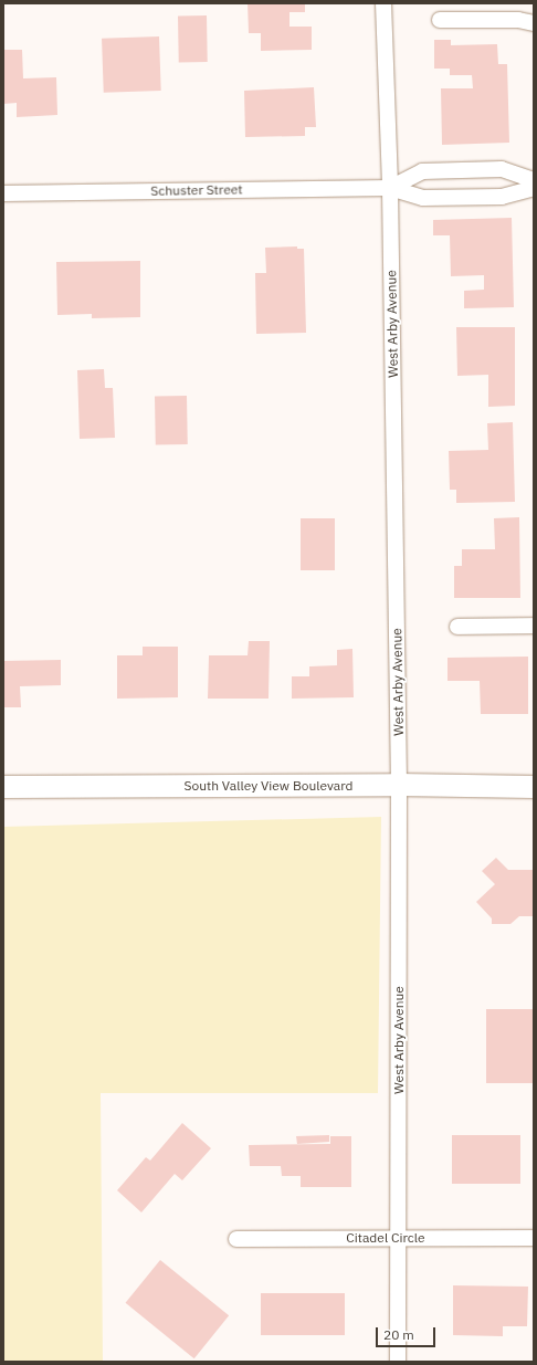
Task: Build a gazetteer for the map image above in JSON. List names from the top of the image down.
{
  "streets": {
    "main road": ["South Valley View Boulevard"],
    "street": ["Schuster Street", "West Arby Avenue", "Citadel Circle"]
  },
  "crossings": [
    ["Schuster Street", "West Arby Avenue"],
    ["West Arby Avenue", "South Valley View Boulevard"],
    ["West Arby Avenue", "Citadel Circle"]
  ],
  "scale_bar": "20 m"
}
